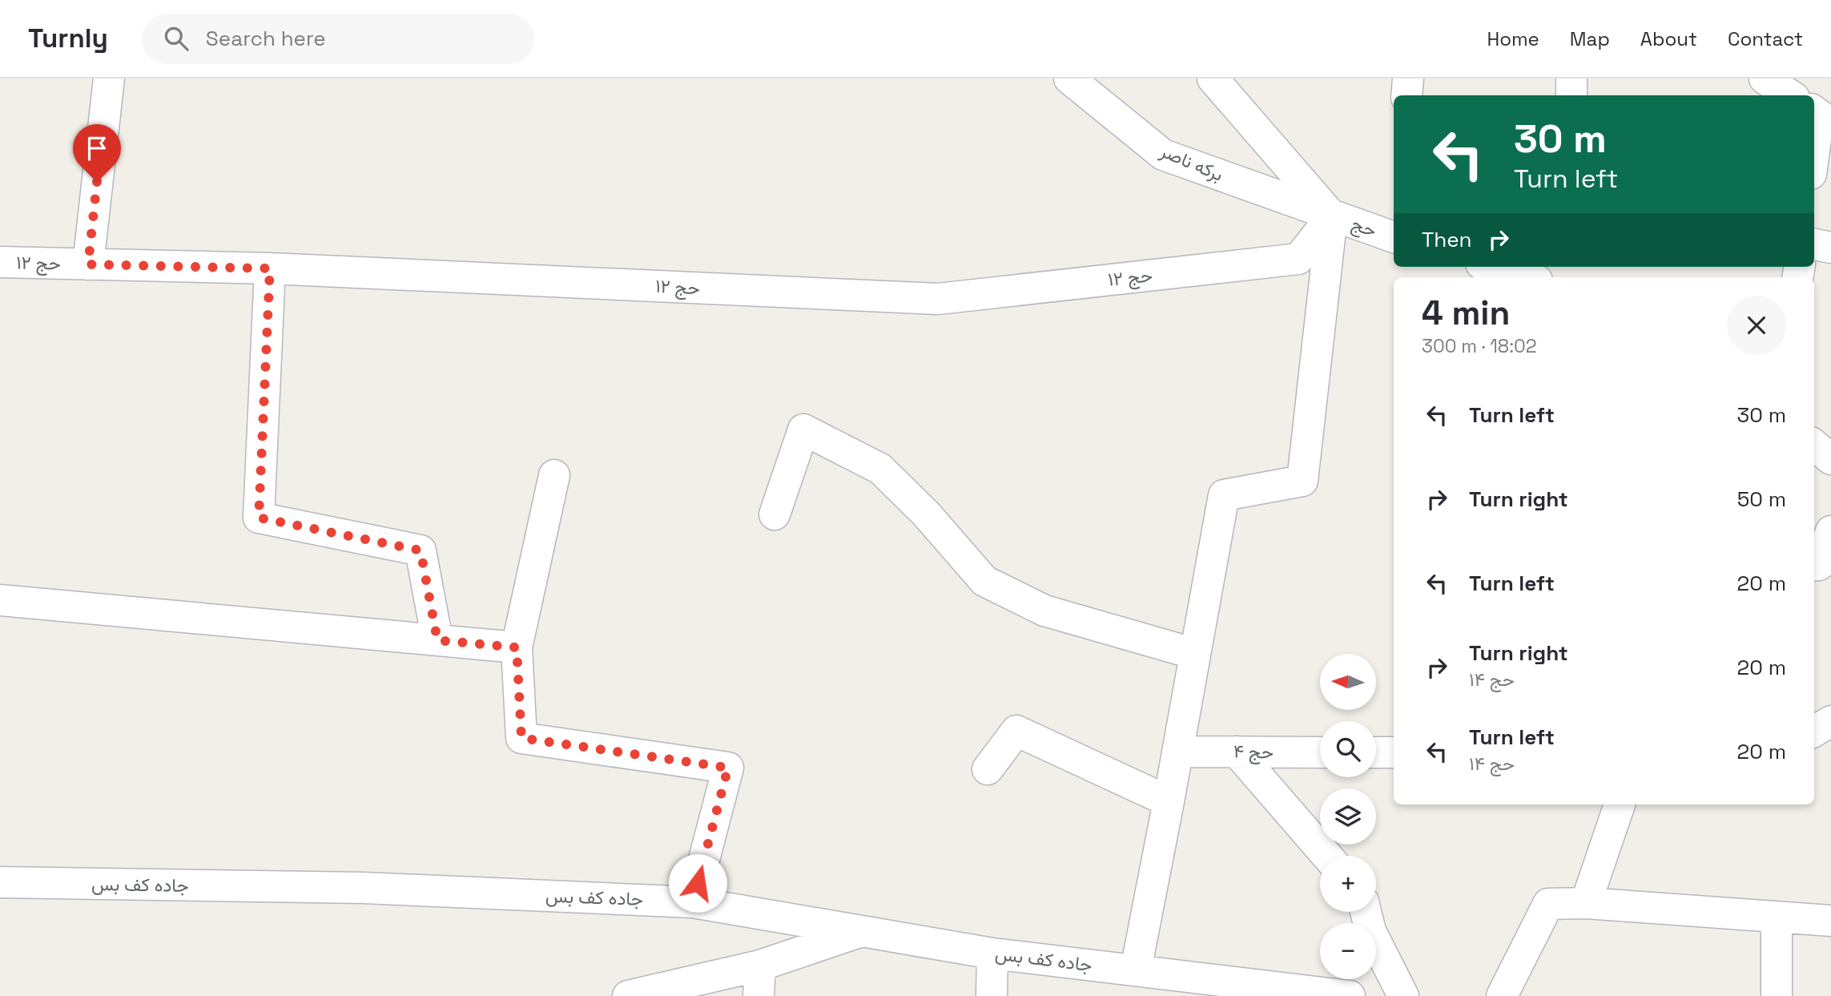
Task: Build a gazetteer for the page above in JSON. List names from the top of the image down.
{
  "streets": {
    "street": [
      "برکه ناصر",
      "حج",
      "حج ۱۲",
      "حج ۴",
      "جاده کف بس"
    ]
  },
  "crossings": [
    ["برکه ناصر", "حج"],
    ["برکه ناصر", "حج ۱۲"],
    ["حج", "حج ۱۲"]
  ],
  "north": "left",
  "page": {
    "header": "Turnly",
    "search": "Search here",
    "nav": [
      "Home",
      "Map",
      "About",
      "Contact"
    ],
    "turn": ["30 m", "Turn left"],
    "then": "Then",
    "heading": ["4 min", "300 m · 18:02"],
    "list": [
      {
        "name": "Turn left",
        "value": "30 m"
      },
      {
        "name": "Turn right",
        "value": "50 m"
      },
      {
        "name": "Turn left",
        "value": "20 m"
      },
      {
        "name": "Turn right",
        "note": "حج ۱۴",
        "value": "20 m"
      },
      {
        "name": "Turn left",
        "note": "حج ۱۴",
        "value": "20 m"
      }
    ],
    "map_buttons": ["+", "−"]
  }
}
